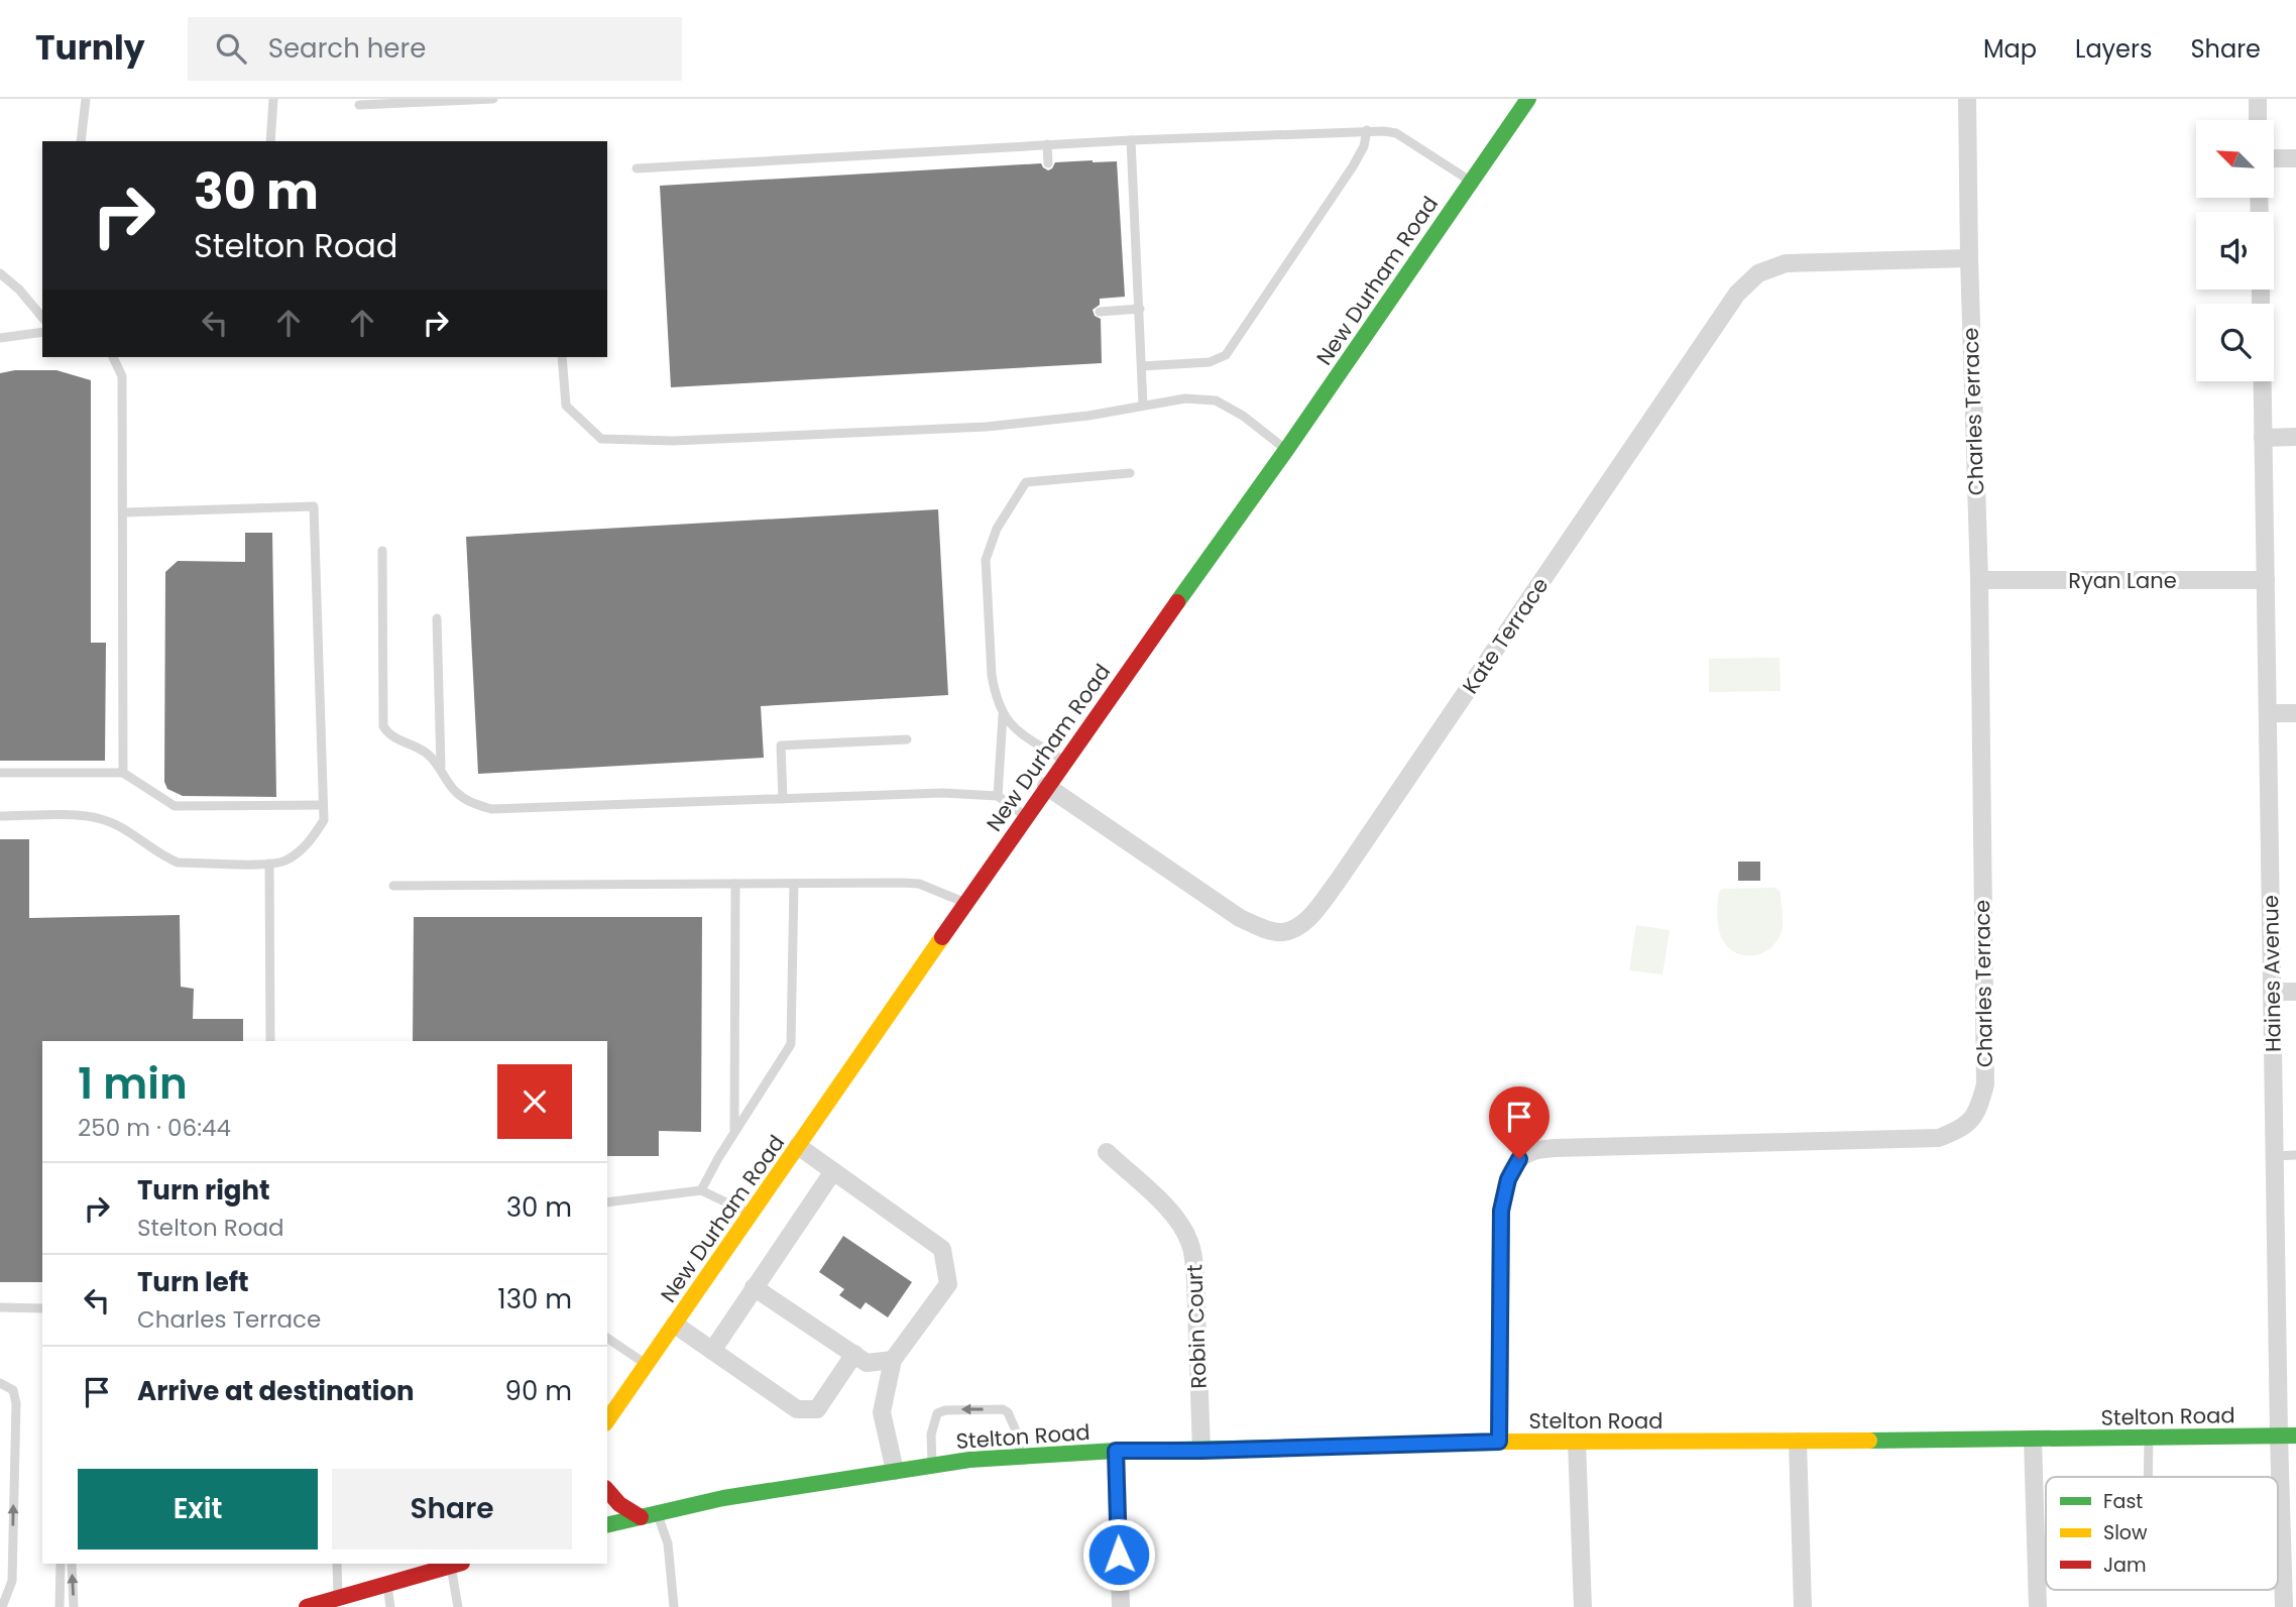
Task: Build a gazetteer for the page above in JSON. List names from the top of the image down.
{
  "streets": {
    "main road": ["New Durham Road", "Stelton Road"],
    "street": [
      "Charles Terrace",
      "Ryan Lane",
      "Kate Terrace",
      "Haines Avenue",
      "Robin Court"
    ]
  },
  "crossings": [
    ["New Durham Road", "Kate Terrace"],
    ["Charles Terrace", "Ryan Lane"],
    ["Charles Terrace", "Kate Terrace"],
    ["Charles Terrace", "Stelton Road"],
    ["Ryan Lane", "Haines Avenue"],
    ["Haines Avenue", "Stelton Road"],
    ["Robin Court", "Stelton Road"]
  ],
  "legend": ["Fast", "Slow", "Jam"],
  "north": "top left",
  "page": {
    "header": "Turnly",
    "search": "Search here",
    "nav": ["Map", "Layers", "Share"],
    "turn": ["30 m", "Stelton Road"],
    "heading": ["1 min", "250 m · 06:44"],
    "list": [
      {
        "name": "Turn right",
        "note": "Stelton Road",
        "value": "30 m"
      },
      {
        "name": "Turn left",
        "note": "Charles Terrace",
        "value": "130 m"
      },
      {
        "name": "Arrive at destination",
        "value": "90 m"
      }
    ],
    "buttons": ["Exit", "Share"]
  }
}
